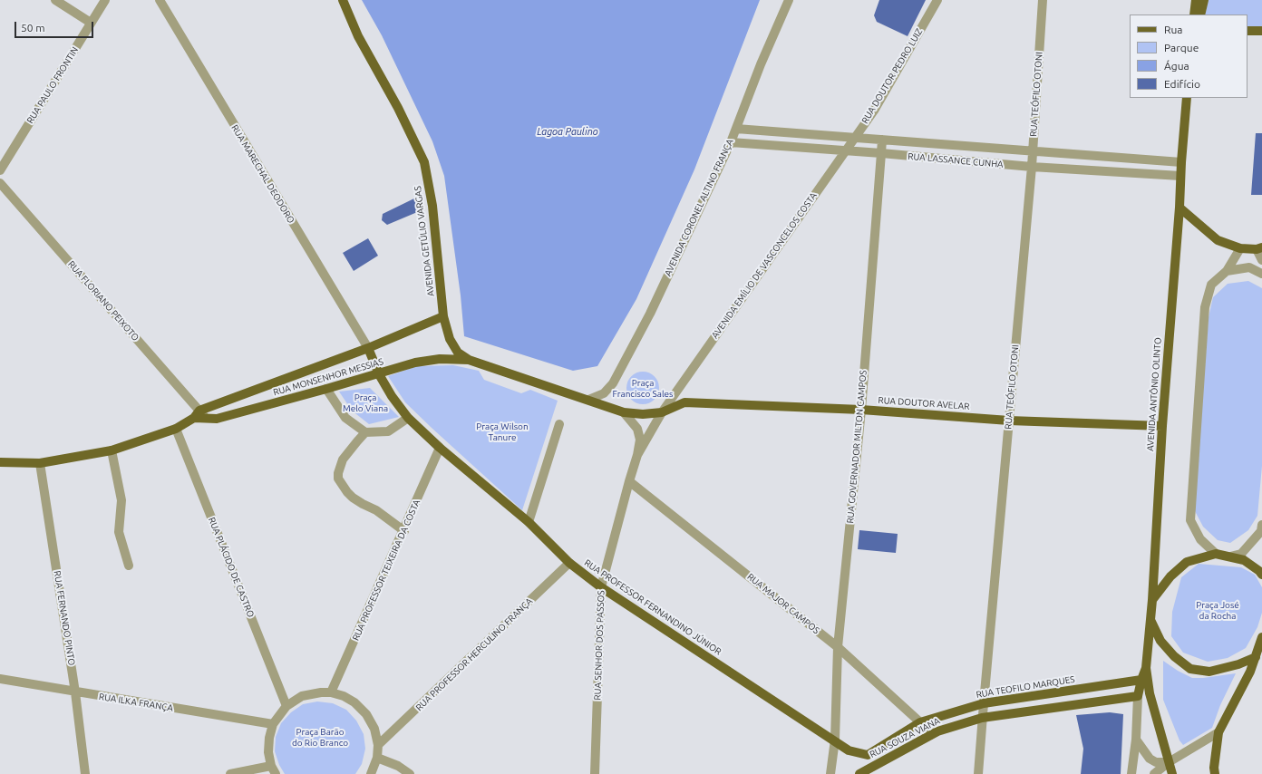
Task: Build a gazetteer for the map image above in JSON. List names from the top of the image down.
{
  "streets": {
    "main road": [
      "AVENIDA GETÚLIO VARGAS",
      "RUA MONSENHOR MESSIAS",
      "AVENIDA ANTÔNIO OLINTO",
      "RUA DOUTOR AVELAR",
      "RUA PROFESSOR FERNANDINO JÚNIOR",
      "RUA TEOFILO MARQUES",
      "RUA SOUZA VIANA"
    ],
    "street": [
      "RUA DOUTOR PEDRO LUIZ",
      "RUA PAULO FRONTIN",
      "RUA TEÓFILO OTONI",
      "RUA LASSANCE CUNHA",
      "RUA MARECHAL DEODORO",
      "AVENIDA CORONEL ALTINO FRANÇA",
      "AVENIDA EMÍLIO DE VASCONCELOS COSTA",
      "RUA FLORIANO PEIXOTO",
      "RUA GOVERNADOR MILTON CAMPOS",
      "RUA PLÁCIDO DE CASTRO",
      "RUA PROFESSOR TEIXEIRA DA COSTA",
      "RUA MAJOR CAMPOS",
      "RUA FERNANDO PINTO",
      "RUA SENHOR DOS PASSOS",
      "RUA PROFESSOR HERCULINO FRANÇA",
      "RUA ILKA FRANÇA"
    ]
  },
  "crossings": [
    ["RUA DOUTOR PEDRO LUIZ", "RUA LASSANCE CUNHA"],
    ["RUA DOUTOR PEDRO LUIZ", "AVENIDA EMÍLIO DE VASCONCELOS COSTA"],
    ["RUA TEÓFILO OTONI", "RUA LASSANCE CUNHA"],
    ["RUA TEÓFILO OTONI", "RUA DOUTOR AVELAR"],
    ["RUA TEÓFILO OTONI", "RUA TEOFILO MARQUES"],
    ["RUA TEÓFILO OTONI", "RUA SOUZA VIANA"],
    ["RUA LASSANCE CUNHA", "AVENIDA CORONEL ALTINO FRANÇA"],
    ["RUA LASSANCE CUNHA", "AVENIDA EMÍLIO DE VASCONCELOS COSTA"],
    ["RUA LASSANCE CUNHA", "AVENIDA ANTÔNIO OLINTO"],
    ["RUA LASSANCE CUNHA", "RUA GOVERNADOR MILTON CAMPOS"],
    ["RUA MARECHAL DEODORO", "RUA MONSENHOR MESSIAS"],
    ["RUA MARECHAL DEODORO", "RUA PROFESSOR FERNANDINO JÚNIOR"],
    ["AVENIDA GETÚLIO VARGAS", "RUA MONSENHOR MESSIAS"],
    ["AVENIDA EMÍLIO DE VASCONCELOS COSTA", "RUA DOUTOR AVELAR"],
    ["AVENIDA EMÍLIO DE VASCONCELOS COSTA", "RUA SENHOR DOS PASSOS"],
    ["RUA FLORIANO PEIXOTO", "RUA MONSENHOR MESSIAS"],
    ["RUA MONSENHOR MESSIAS", "RUA PLÁCIDO DE CASTRO"],
    ["RUA MONSENHOR MESSIAS", "RUA PROFESSOR FERNANDINO JÚNIOR"],
    ["RUA MONSENHOR MESSIAS", "RUA FERNANDO PINTO"],
    ["AVENIDA ANTÔNIO OLINTO", "RUA DOUTOR AVELAR"],
    ["RUA DOUTOR AVELAR", "RUA GOVERNADOR MILTON CAMPOS"],
    ["RUA DOUTOR AVELAR", "RUA SENHOR DOS PASSOS"],
    ["RUA GOVERNADOR MILTON CAMPOS", "RUA MAJOR CAMPOS"],
    ["RUA GOVERNADOR MILTON CAMPOS", "RUA PROFESSOR FERNANDINO JÚNIOR"],
    ["RUA PROFESSOR TEIXEIRA DA COSTA", "RUA PROFESSOR FERNANDINO JÚNIOR"],
    ["RUA MAJOR CAMPOS", "RUA SENHOR DOS PASSOS"],
    ["RUA MAJOR CAMPOS", "RUA TEOFILO MARQUES"],
    ["RUA MAJOR CAMPOS", "RUA SOUZA VIANA"],
    ["RUA PROFESSOR FERNANDINO JÚNIOR", "RUA SENHOR DOS PASSOS"],
    ["RUA PROFESSOR FERNANDINO JÚNIOR", "RUA PROFESSOR HERCULINO FRANÇA"],
    ["RUA PROFESSOR FERNANDINO JÚNIOR", "RUA TEOFILO MARQUES"],
    ["RUA FERNANDO PINTO", "RUA ILKA FRANÇA"]
  ],
  "water": ["Lagoa Paulino"],
  "parks": [
    "Praça Francisco Sales",
    "Praça Melo Viana",
    "Praça Wilson Tanure",
    "Praça José da Rocha",
    "Praça Barão do Rio Branco"
  ],
  "legend": [
    "Rua",
    "Parque",
    "Água",
    "Edifício"
  ],
  "scale_bar": "50 m"
}
